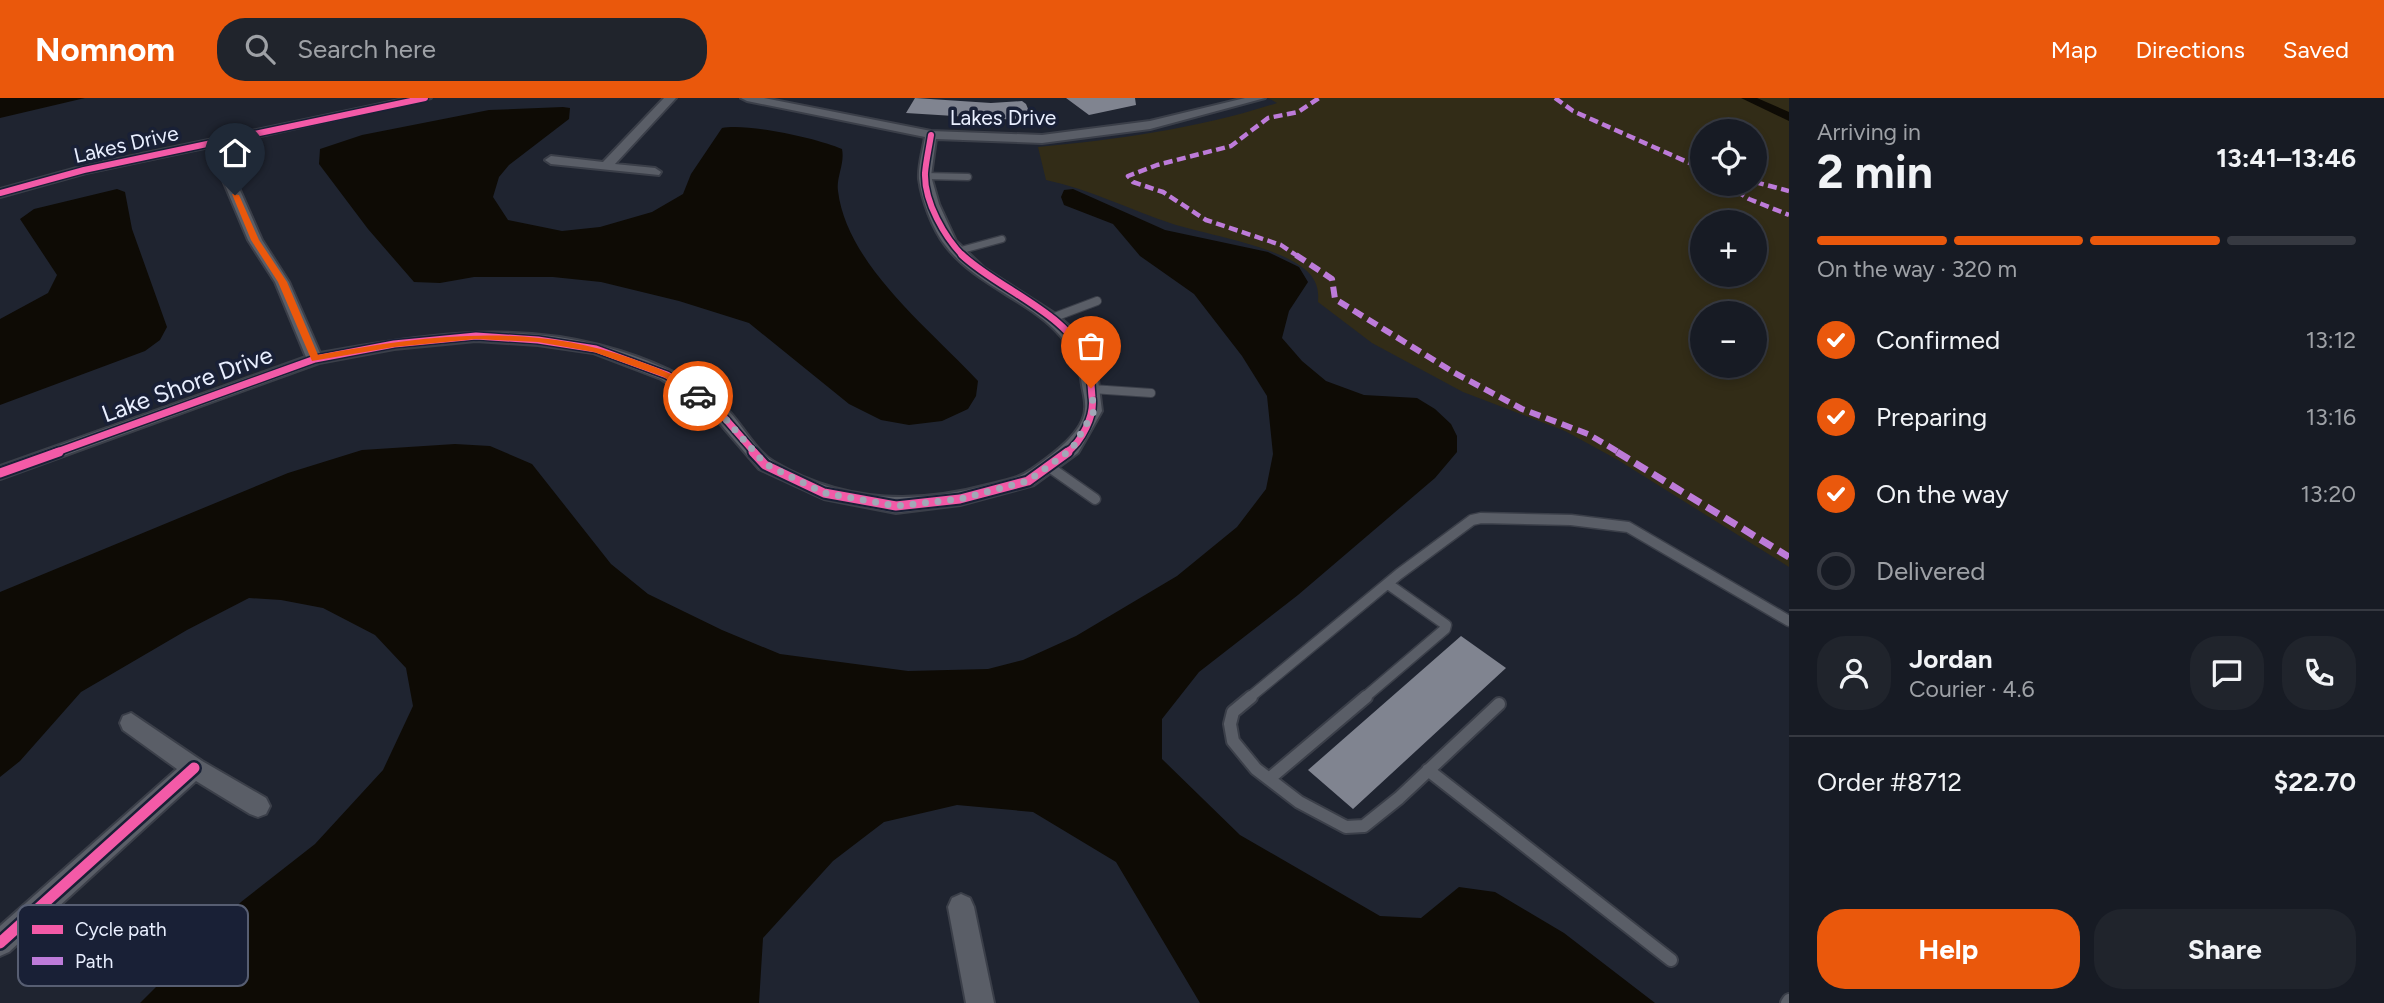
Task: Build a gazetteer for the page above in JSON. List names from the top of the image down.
{
  "streets": {
    "street": ["Lakes Drive", "Lake Shore Drive"]
  },
  "crossings": [
    ["Lakes Drive", "Lake Shore Drive"]
  ],
  "legend": ["Cycle path", "Path"],
  "page": {
    "header": "Nomnom",
    "search": "Search here",
    "nav": ["Map", "Directions", "Saved"],
    "heading": ["2 min", "Arriving in", "13:41–13:46"],
    "panel": [
      "Jordan",
      "Courier · 4.6",
      "Order #8712",
      "$22.70"
    ],
    "map_buttons": ["+", "−"],
    "bar": "On the way · 320 m",
    "list": [
      ["Confirmed", "13:12"],
      ["Preparing", "13:16"],
      ["On the way", "13:20"],
      "Delivered"
    ],
    "buttons": ["Help", "Share"]
  }
}
